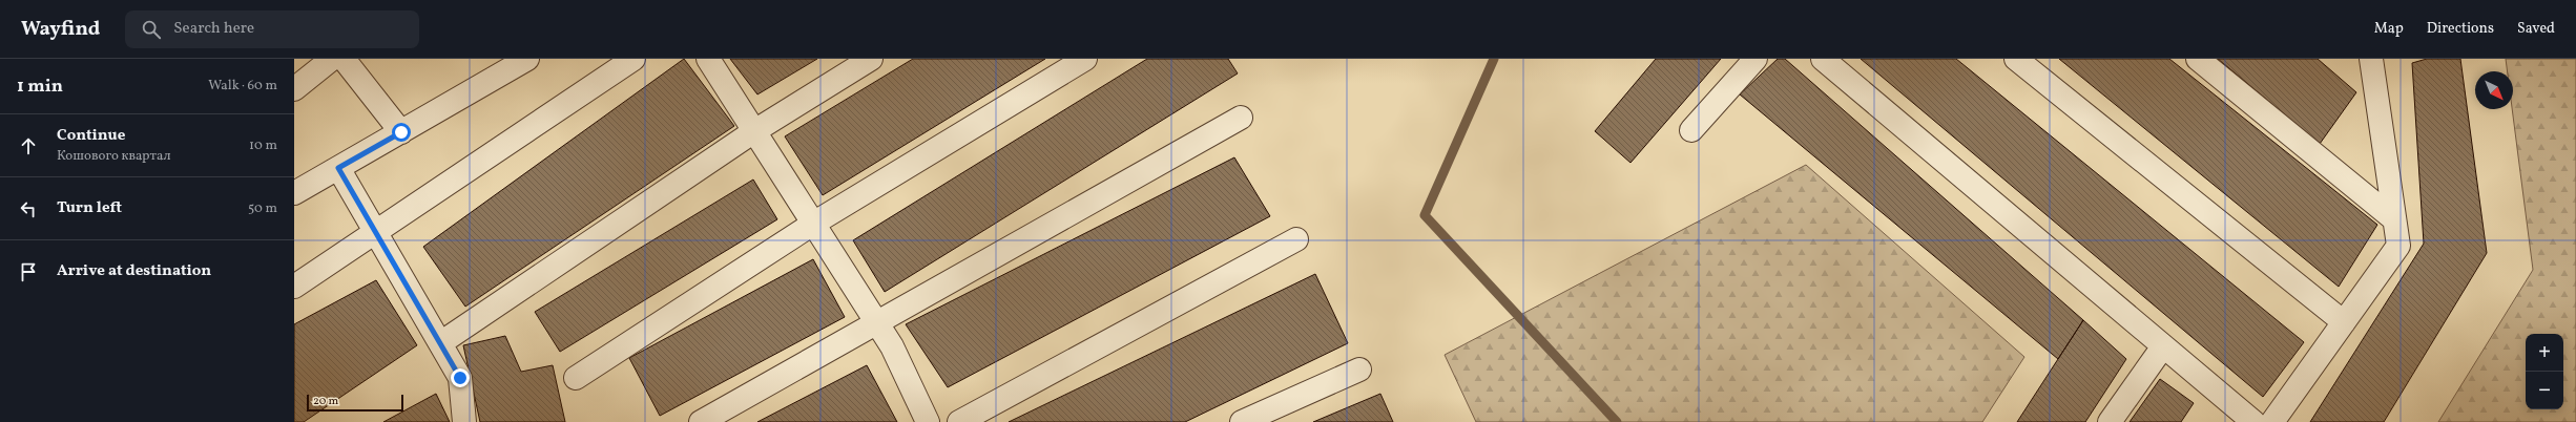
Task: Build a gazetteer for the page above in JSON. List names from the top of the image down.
{
  "scale_bar": "20 m",
  "north": "bottom right",
  "page": {
    "header": "Wayfind",
    "search": "Search here",
    "nav": ["Map", "Directions", "Saved"],
    "heading": ["1 min", "Walk · 60 m"],
    "list": [
      ["Continue", "Кошового квартал", "10 m"],
      ["Turn left", "50 m"],
      "Arrive at destination"
    ],
    "map_buttons": ["+", "−"],
    "scale": "20 m"
  }
}
